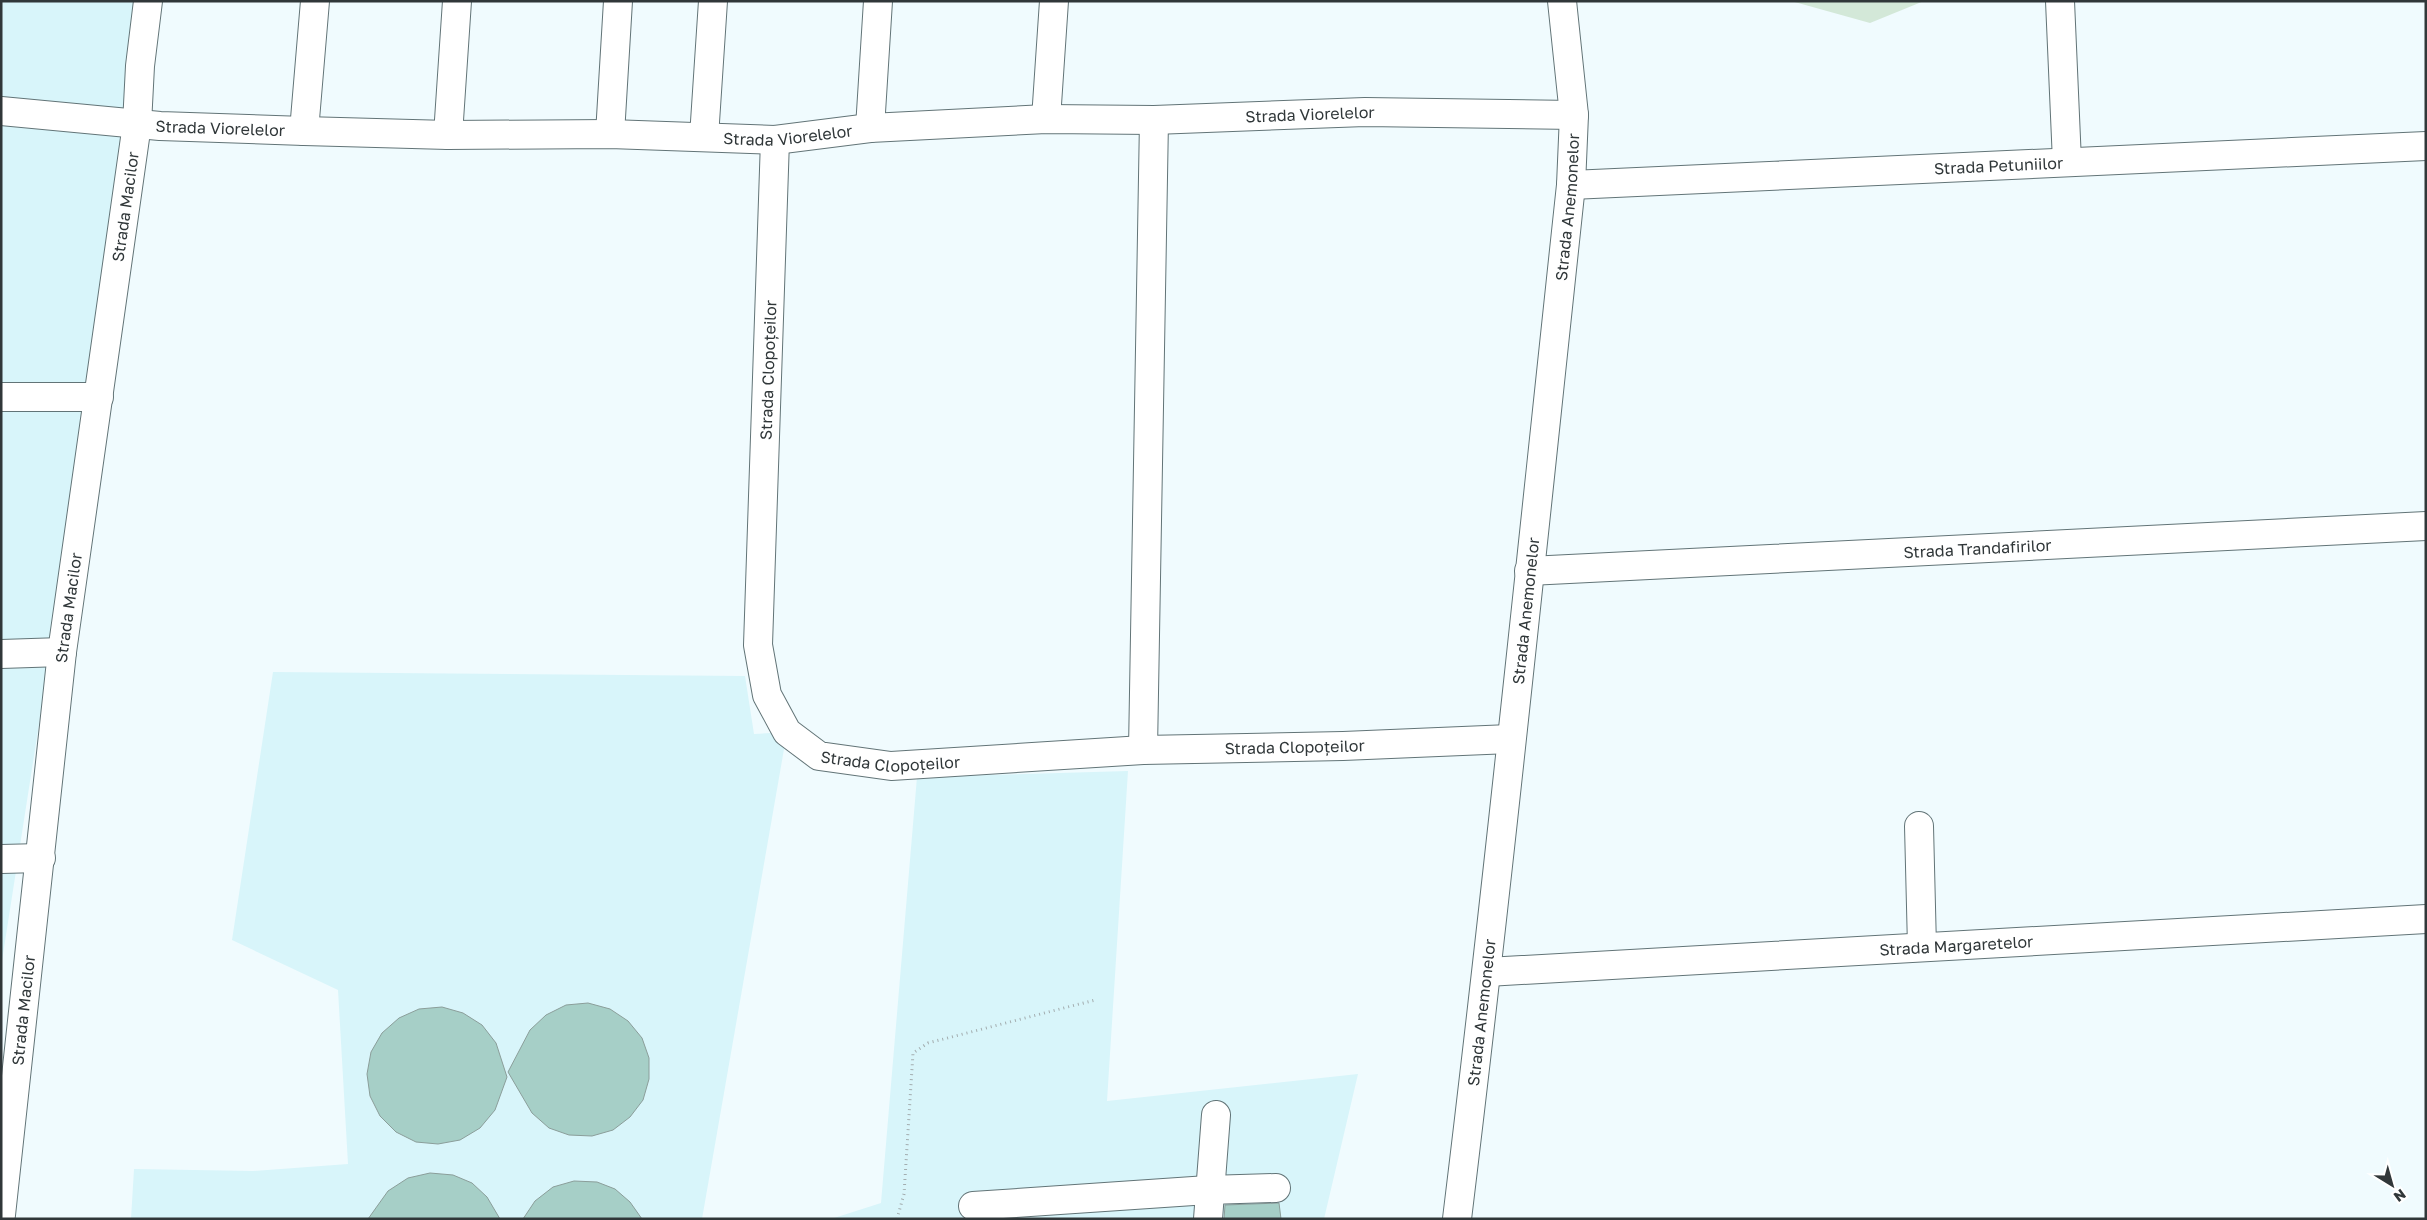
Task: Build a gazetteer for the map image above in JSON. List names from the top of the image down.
{
  "streets": {
    "street": [
      "Strada Viorelelor",
      "Strada Petuniilor",
      "Strada Macilor",
      "Strada Anemonelor",
      "Strada Clopoțeilor",
      "Strada Trandafirilor",
      "Strada Margaretelor"
    ]
  },
  "crossings": [
    ["Strada Viorelelor", "Strada Macilor"],
    ["Strada Viorelelor", "Strada Anemonelor"],
    ["Strada Viorelelor", "Strada Clopoțeilor"],
    ["Strada Petuniilor", "Strada Anemonelor"],
    ["Strada Anemonelor", "Strada Clopoțeilor"],
    ["Strada Anemonelor", "Strada Trandafirilor"],
    ["Strada Anemonelor", "Strada Margaretelor"]
  ],
  "north": "bottom right"
}
